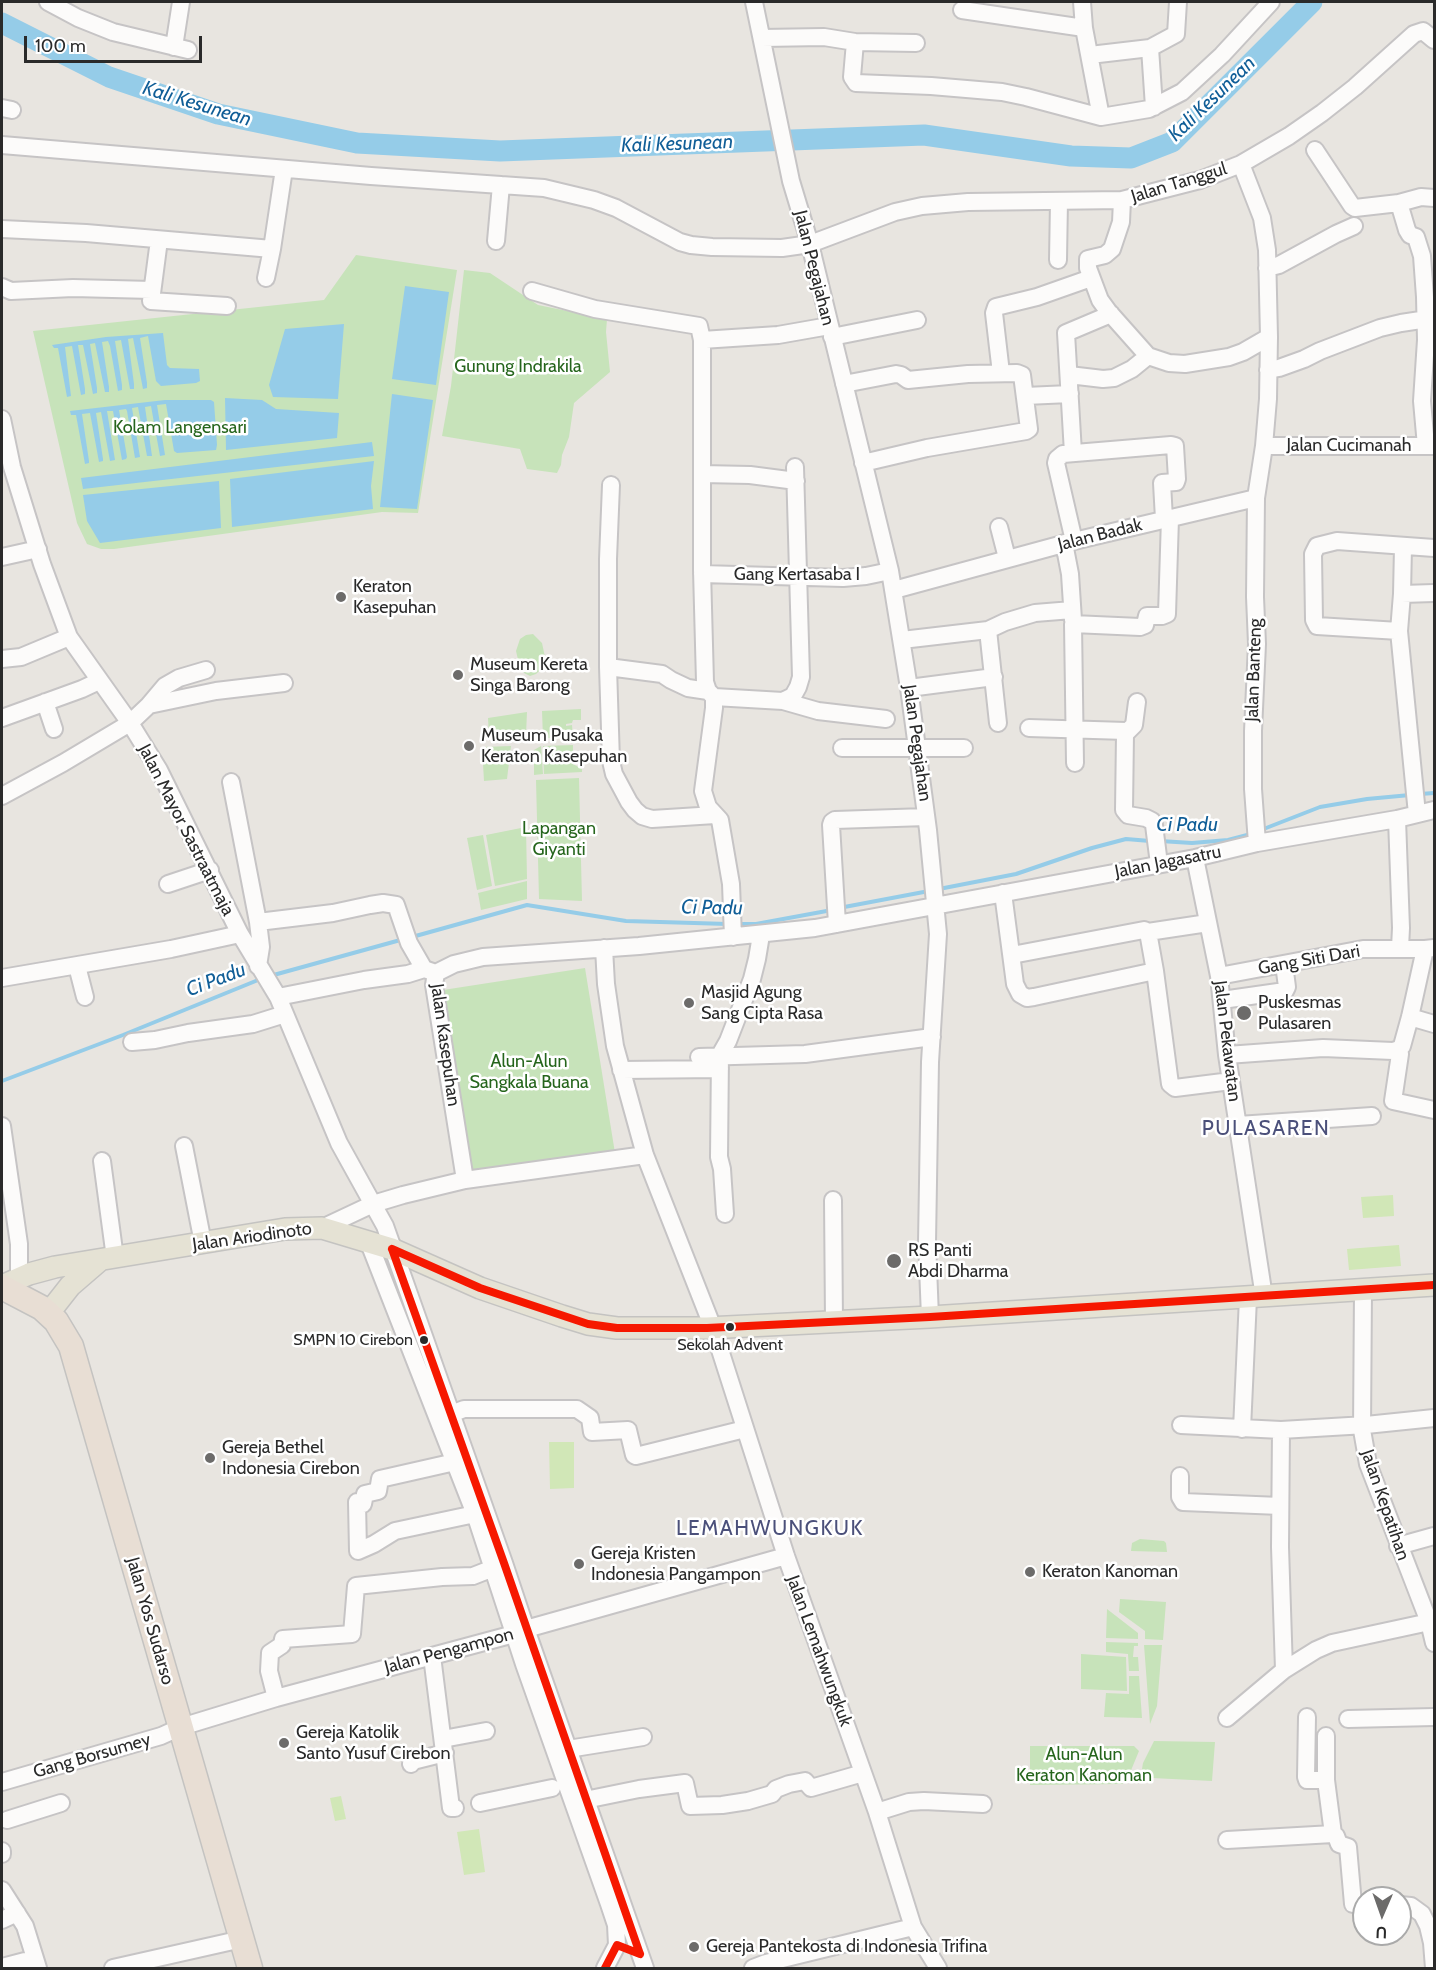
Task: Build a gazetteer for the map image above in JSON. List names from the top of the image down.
{
  "streets": {
    "highway": ["Jalan Yos Sudarso"],
    "main road": ["Jalan Ariodinoto"],
    "street": [
      "Jalan Tanggul",
      "Jalan Pegajahan",
      "Jalan Cucimanah",
      "Jalan Badak",
      "Gang Kertasaba I",
      "Jalan Banteng",
      "Jalan Mayor Sastraatmaja",
      "Jalan Jagasatru",
      "Gang Siti Dari",
      "Jalan Pekawatan",
      "Jalan Kasepuhan",
      "Jalan Kepatihan",
      "Jalan Pengampon",
      "Jalan Lemahwungkuk",
      "Gang Borsumey"
    ]
  },
  "crossings": [
    ["Jalan Tanggul", "Jalan Pegajahan"],
    ["Jalan Pegajahan", "Jalan Badak"],
    ["Jalan Pegajahan", "Gang Kertasaba I"],
    ["Jalan Pegajahan", "Jalan Jagasatru"],
    ["Jalan Pegajahan", "Jalan Kasepuhan"],
    ["Jalan Pegajahan", "Jalan Ariodinoto"],
    ["Jalan Badak", "Jalan Banteng"],
    ["Jalan Banteng", "Jalan Jagasatru"],
    ["Jalan Mayor Sastraatmaja", "Jalan Ariodinoto"],
    ["Jalan Jagasatru", "Jalan Pekawatan"],
    ["Jalan Jagasatru", "Jalan Kasepuhan"],
    ["Gang Siti Dari", "Jalan Pekawatan"],
    ["Jalan Pekawatan", "Jalan Ariodinoto"],
    ["Jalan Ariodinoto", "Jalan Kepatihan"],
    ["Jalan Ariodinoto", "Jalan Yos Sudarso"],
    ["Jalan Ariodinoto", "Jalan Lemahwungkuk"],
    ["Jalan Yos Sudarso", "Jalan Pengampon"],
    ["Jalan Yos Sudarso", "Gang Borsumey"],
    ["Jalan Pengampon", "Jalan Lemahwungkuk"],
    ["Jalan Pengampon", "Gang Borsumey"]
  ],
  "districts": ["PULASAREN", "LEMAHWUNGKUK"],
  "water": ["Kali Kesunean", "Ci Padu"],
  "parks": [
    "Gunung Indrakila",
    "Kolam Langensari",
    "Lapangan Giyanti",
    "Alun-Alun Sangkala Buana",
    "Alun-Alun Keraton Kanoman"
  ],
  "places": [
    "Keraton Kasepuhan",
    "Museum Kereta Singa Barong",
    "Museum Pusaka Keraton Kasepuhan",
    "Masjid Agung Sang Cipta Rasa",
    "Puskesmas Pulasaren",
    "RS Panti Abdi Dharma",
    "Sekolah Advent",
    "SMPN 10 Cirebon",
    "Gereja Bethel Indonesia Cirebon",
    "Gereja Kristen Indonesia Pangampon",
    "Keraton Kanoman",
    "Gereja Katolik Santo Yusuf Cirebon",
    "Gereja Pantekosta di Indonesia Trifina"
  ],
  "scale_bar": "100 m",
  "north": "bottom"
}
